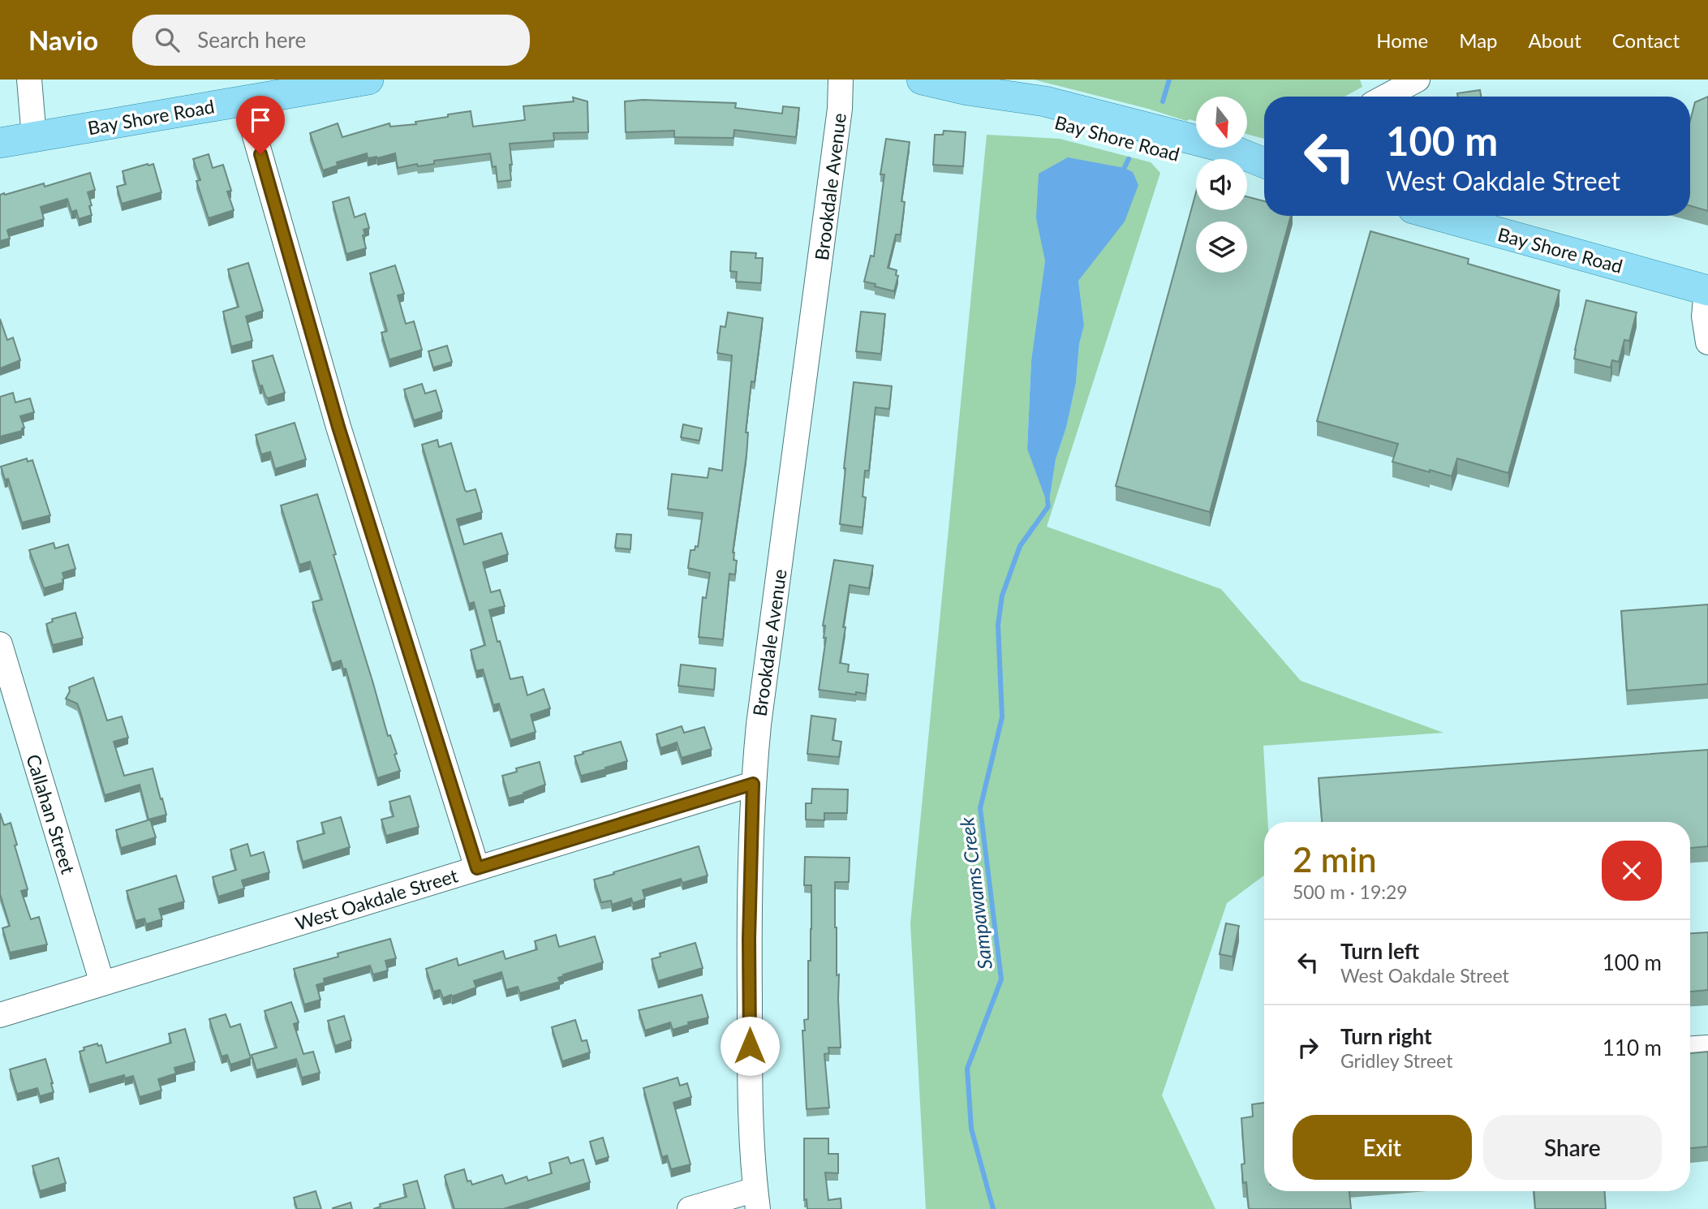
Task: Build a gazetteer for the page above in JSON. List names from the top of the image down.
{
  "streets": {
    "main road": ["Bay Shore Road"],
    "street": ["Brookdale Avenue", "Callahan Street", "West Oakdale Street"]
  },
  "crossings": [
    ["Brookdale Avenue", "West Oakdale Street"],
    ["Callahan Street", "West Oakdale Street"]
  ],
  "water": ["Sampawams Creek"],
  "north": "bottom",
  "page": {
    "header": "Navio",
    "search": "Search here",
    "nav": [
      "Home",
      "Map",
      "About",
      "Contact"
    ],
    "turn": ["100 m", "West Oakdale Street"],
    "heading": ["2 min", "500 m · 19:29"],
    "list": [
      {
        "name": "Turn left",
        "note": "West Oakdale Street",
        "value": "100 m"
      },
      {
        "name": "Turn right",
        "note": "Gridley Street",
        "value": "110 m"
      }
    ],
    "buttons": ["Exit", "Share"]
  }
}
